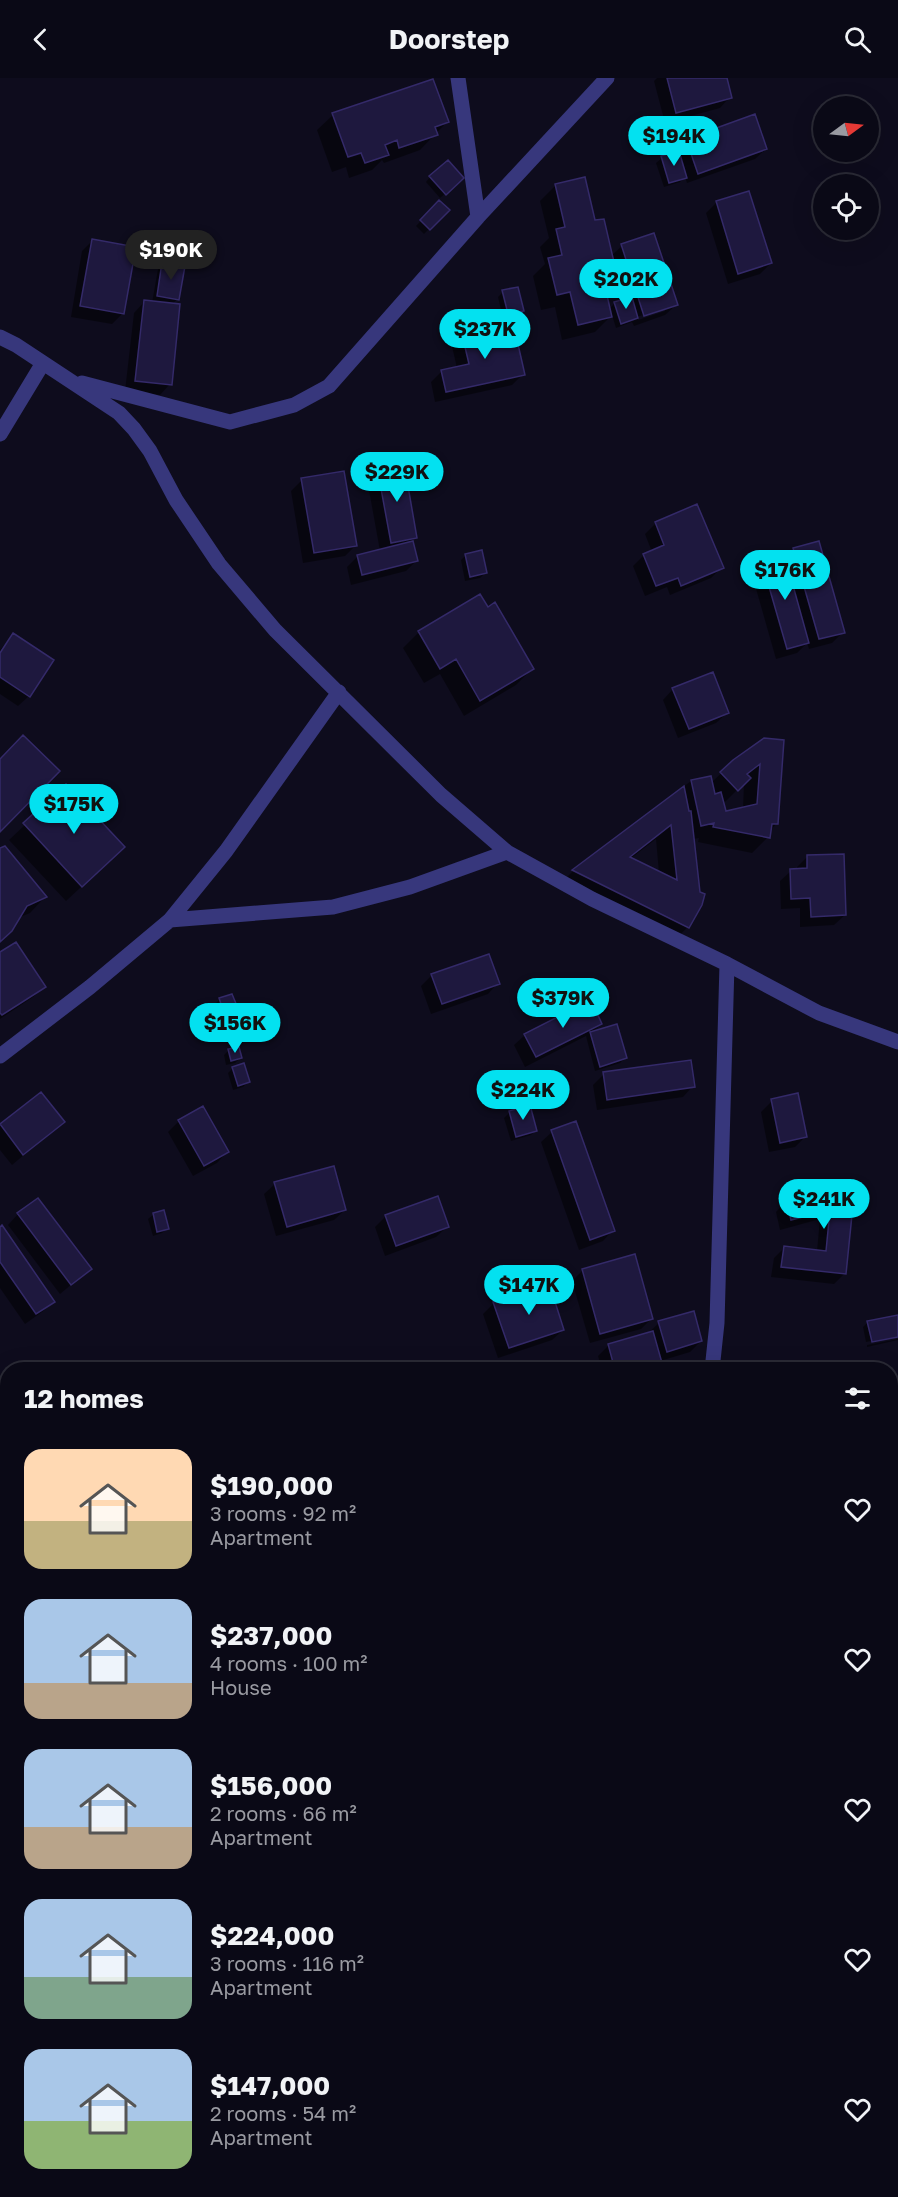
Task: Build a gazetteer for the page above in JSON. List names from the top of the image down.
{
  "north": "right",
  "page": {
    "header": "Doorstep",
    "price": [
      "$194K",
      "$190K",
      "$202K",
      "$237K",
      "$229K",
      "$176K",
      "$175K",
      "$379K",
      "$156K",
      "$224K",
      "$241K",
      "$147K"
    ],
    "heading": "12 homes",
    "list": [
      {
        "name": "$190,000",
        "note": "3 rooms · 92 m² · Apartment"
      },
      {
        "name": "$237,000",
        "note": "4 rooms · 100 m² · House"
      },
      {
        "name": "$156,000",
        "note": "2 rooms · 66 m² · Apartment"
      },
      {
        "name": "$224,000",
        "note": "3 rooms · 116 m² · Apartment"
      },
      {
        "name": "$147,000",
        "note": "2 rooms · 54 m² · Apartment"
      }
    ]
  }
}
